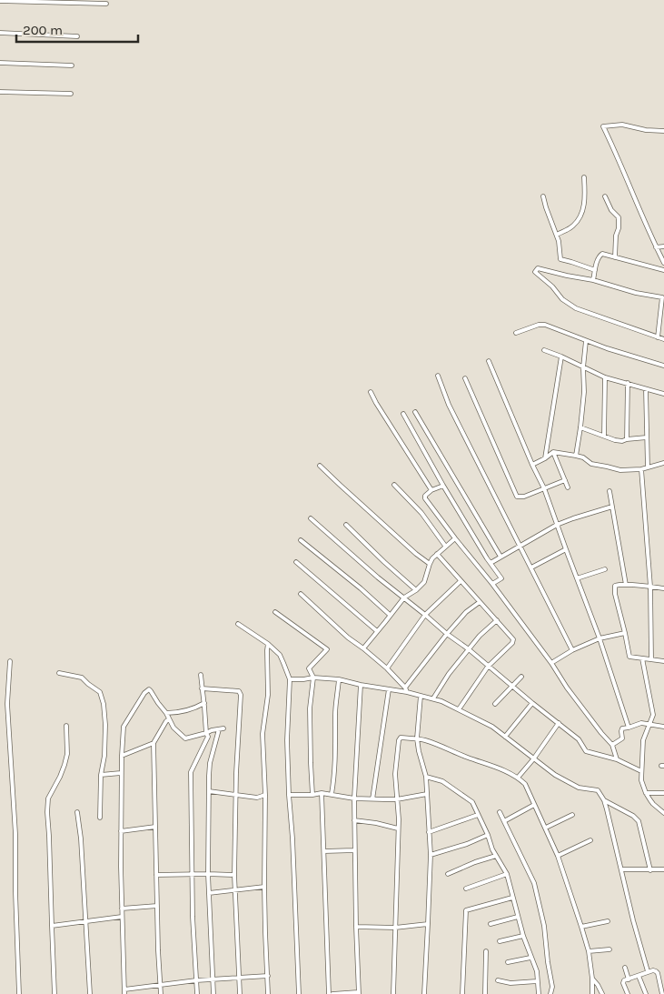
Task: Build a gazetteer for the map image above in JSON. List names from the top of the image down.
{
  "scale_bar": "200 m"
}
